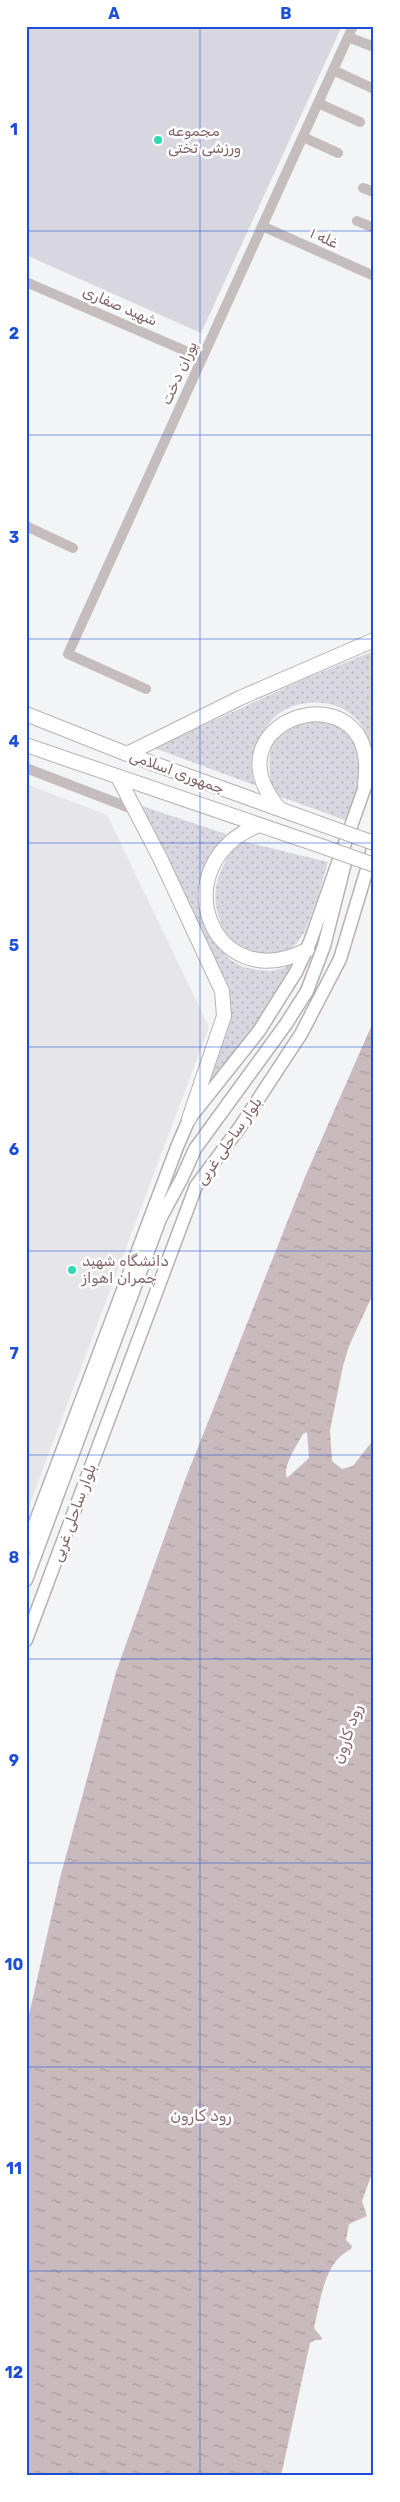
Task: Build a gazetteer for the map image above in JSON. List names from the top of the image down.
{
  "streets": {
    "highway": ["جمهوری اسلامی"],
    "main road": ["بلوار ساحلی غربی"],
    "street": ["غله ۱", "شهید صفاری", "پوران دخت"]
  },
  "crossings": [
    ["غله ۱", "پوران دخت"],
    ["شهید صفاری", "پوران دخت"],
    ["جمهوری اسلامی", "بلوار ساحلی غربی"]
  ],
  "water": ["رود کارون"],
  "places": ["مجموعه ورزشی تختی", "دانشگاه شهید چمران اهواز"],
  "grid": {
    "columns": ["A", "B"],
    "rows": [
      "1",
      "2",
      "3",
      "4",
      "5",
      "6",
      "7",
      "8",
      "9",
      "10",
      "11",
      "12"
    ]
  }
}
